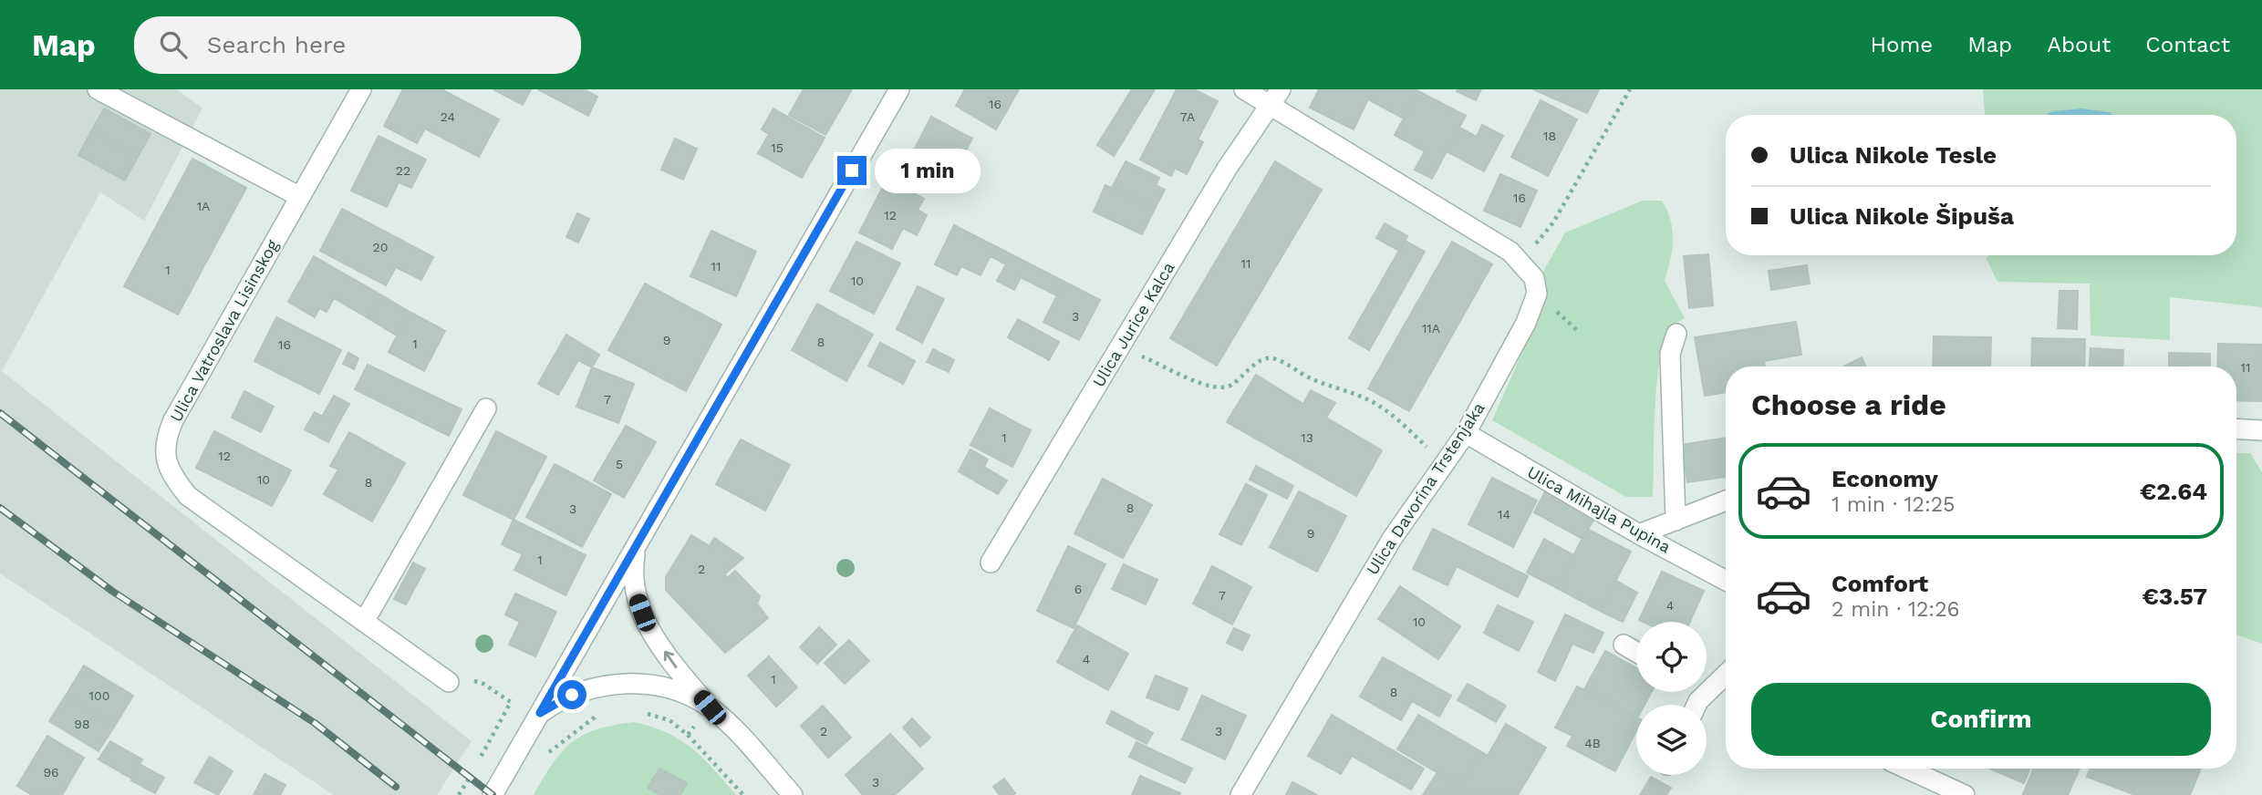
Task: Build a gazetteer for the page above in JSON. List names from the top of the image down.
{
  "streets": {
    "street": [
      "Ulica Jurice Kalca",
      "Ulica Vatroslava Lisinskog",
      "Ulica Davorina Trstenjaka",
      "Ulica Mihajla Pupina"
    ]
  },
  "crossings": [
    ["Ulica Jurice Kalca", "Ulica Davorina Trstenjaka"],
    ["Ulica Davorina Trstenjaka", "Ulica Mihajla Pupina"]
  ],
  "house_numbers": [
    "16",
    "24",
    "7A",
    "18",
    "15",
    "22",
    "16",
    "1A",
    "12",
    "20",
    "11",
    "11",
    "1",
    "10",
    "3",
    "11A",
    "9",
    "8",
    "1",
    "16",
    "11",
    "7",
    "1",
    "13",
    "12",
    "5",
    "10",
    "8",
    "8",
    "3",
    "14",
    "9",
    "1",
    "2",
    "6",
    "7",
    "4",
    "10",
    "4",
    "1",
    "8",
    "100",
    "98",
    "2",
    "3",
    "4B",
    "96",
    "3"
  ],
  "page": {
    "header": "Map",
    "search": "Search here",
    "nav": [
      "Home",
      "Map",
      "About",
      "Contact"
    ],
    "banner": ["Ulica Nikole Tesle", "Ulica Nikole Šipuša"],
    "bubble": "1 min",
    "heading": "Choose a ride",
    "list": [
      {
        "name": "Economy",
        "note": "1 min · 12:25",
        "value": "€2.64"
      },
      {
        "name": "Comfort",
        "note": "2 min · 12:26",
        "value": "€3.57"
      }
    ],
    "buttons": "Confirm"
  }
}
